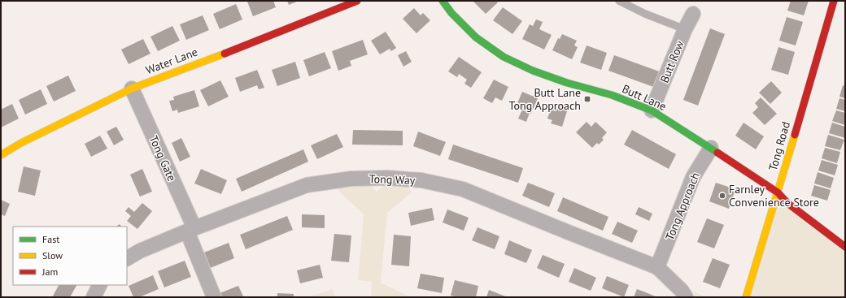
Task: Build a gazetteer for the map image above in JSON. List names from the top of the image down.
{
  "streets": {
    "street": [
      "Water Lane",
      "Butt Row",
      "Butt Lane",
      "Tong Road",
      "Tong Gate",
      "Tong Way",
      "Tong Approach"
    ]
  },
  "crossings": [
    ["Water Lane", "Tong Gate"],
    ["Butt Row", "Butt Lane"],
    ["Butt Lane", "Tong Road"],
    ["Butt Lane", "Tong Approach"],
    ["Tong Gate", "Tong Way"],
    ["Tong Way", "Tong Approach"]
  ],
  "places": {
    "transit": ["Butt Lane Tong Approach"],
    "other": ["Farnley Convenience Store"]
  },
  "legend": ["Fast", "Slow", "Jam"]
}
